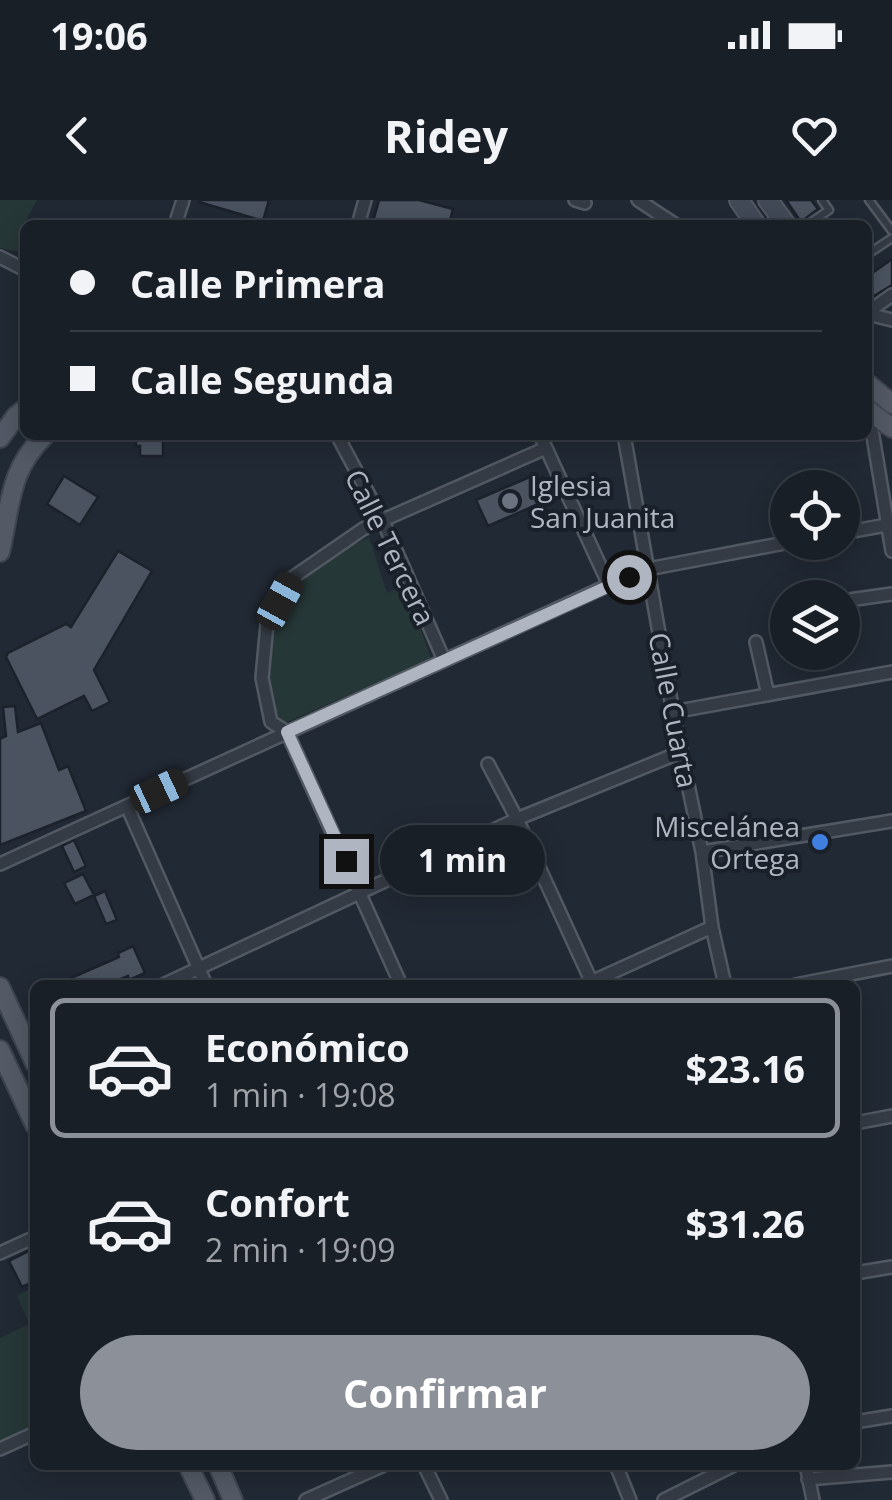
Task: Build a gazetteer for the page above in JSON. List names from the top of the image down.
{
  "streets": {
    "street": ["Calle Tercera", "Calle Cuarta"]
  },
  "places": ["Iglesia San Juanita", "Miscelánea Ortega"],
  "page": {
    "status": "19:06",
    "header": "Ridey",
    "banner": ["Calle Primera", "Calle Segunda"],
    "bubble": "1 min",
    "list": [
      {
        "name": "Económico",
        "note": "1 min · 19:08",
        "value": "$23.16"
      },
      {
        "name": "Confort",
        "note": "2 min · 19:09",
        "value": "$31.26"
      }
    ],
    "buttons": "Confirmar"
  }
}
